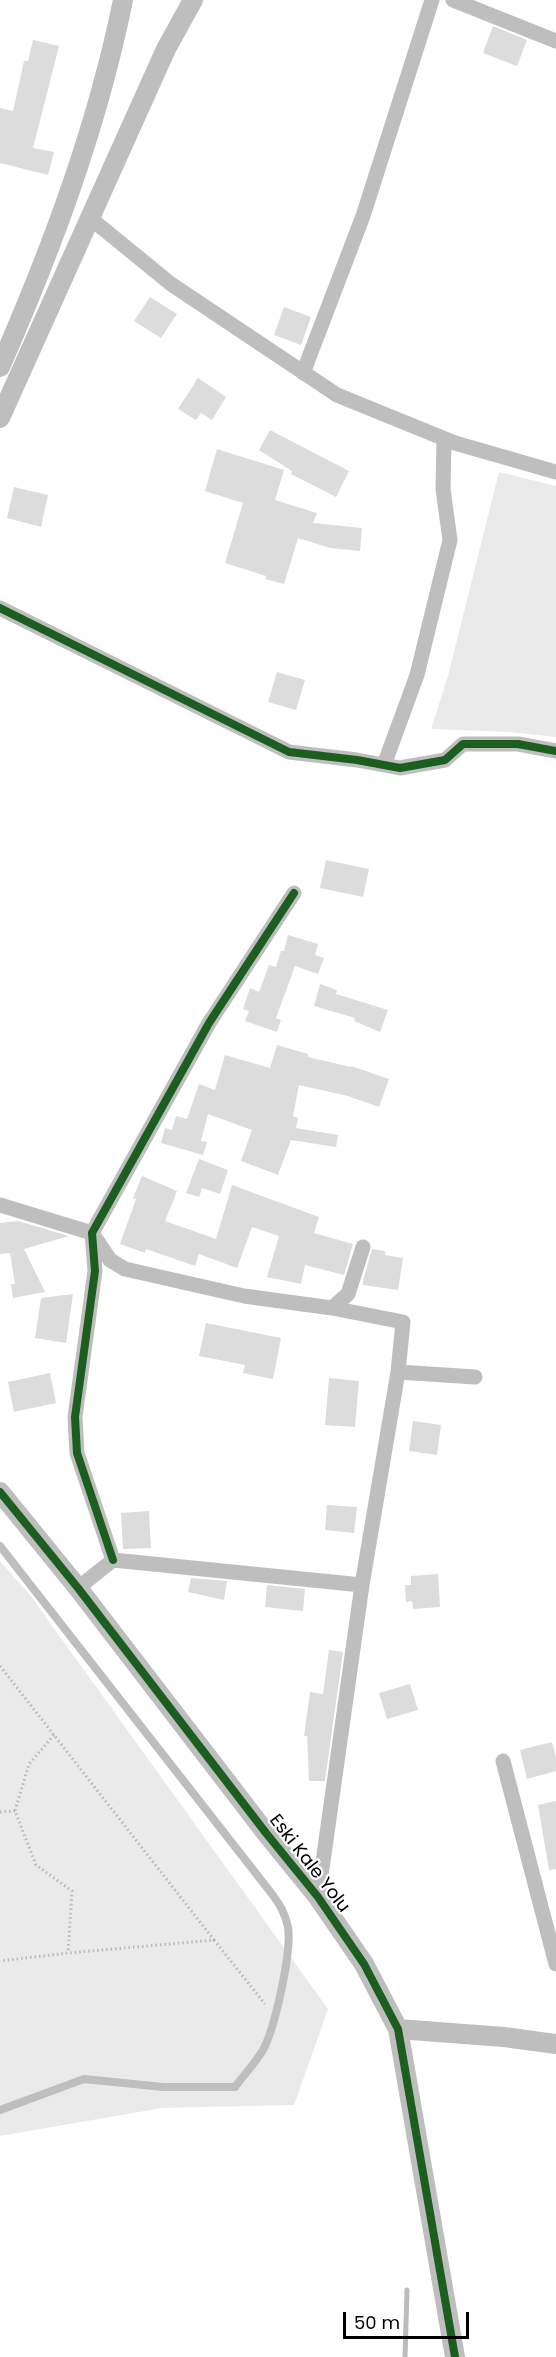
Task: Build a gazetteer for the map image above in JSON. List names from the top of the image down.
{
  "streets": {
    "street": ["Eski Kale Yolu"]
  },
  "scale_bar": "50 m"
}
